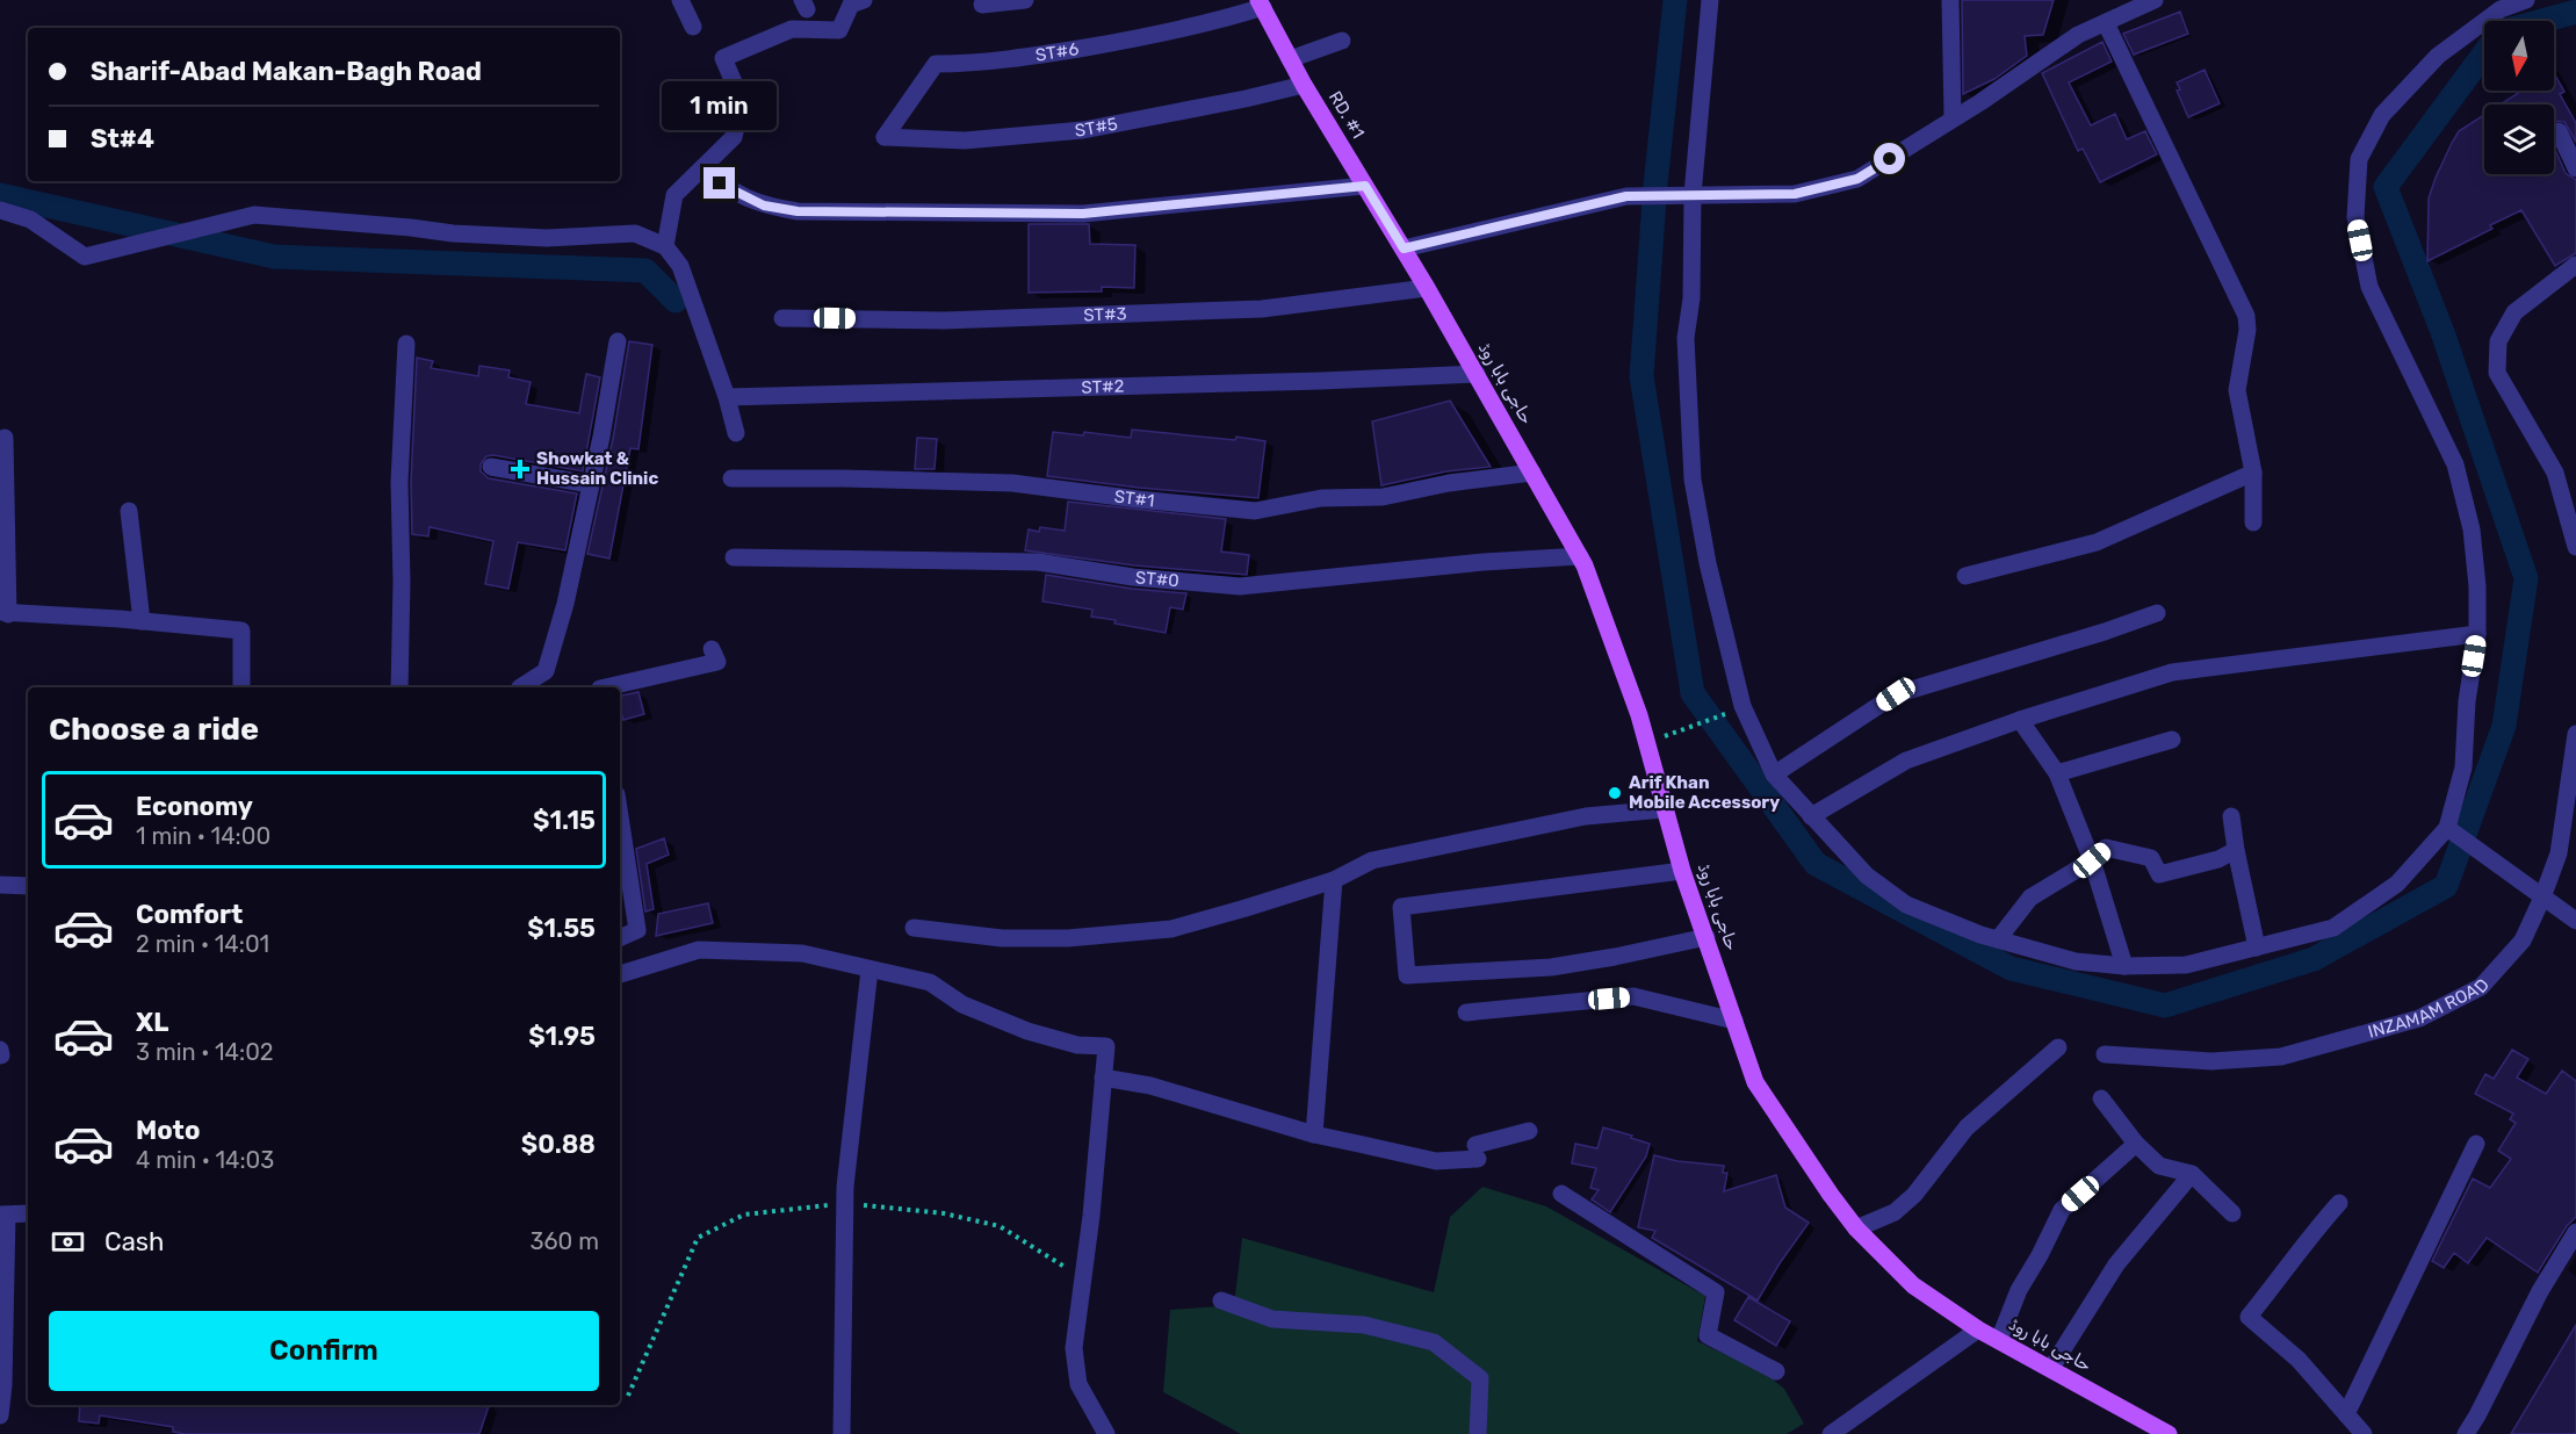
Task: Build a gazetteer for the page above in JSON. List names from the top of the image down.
{
  "streets": {
    "main road": ["RD. #1", "حاجی بابا روڈ"],
    "street": [
      "ST#6",
      "ST#5",
      "ST#3",
      "ST#2",
      "ST#1",
      "ST#0",
      "INZAMAM ROAD"
    ]
  },
  "crossings": [
    ["ST#6", "RD. #1"],
    ["ST#6", "ST#5"],
    ["RD. #1", "ST#5"],
    ["RD. #1", "حاجی بابا روڈ"],
    ["ST#3", "حاجی بابا روڈ"],
    ["حاجی بابا روڈ", "ST#2"],
    ["حاجی بابا روڈ", "ST#1"],
    ["حاجی بابا روڈ", "ST#0"]
  ],
  "places": {
    "health": ["Showkat & Hussain Clinic"],
    "other": ["Arif Khan Mobile Accessory"]
  },
  "north": "bottom",
  "page": {
    "banner": ["Sharif-Abad Makan-Bagh Road", "St#4"],
    "bubble": "1 min",
    "heading": "Choose a ride",
    "list": [
      {
        "name": "Economy",
        "note": "1 min · 14:00",
        "value": "$1.15"
      },
      {
        "name": "Comfort",
        "note": "2 min · 14:01",
        "value": "$1.55"
      },
      {
        "name": "XL",
        "note": "3 min · 14:02",
        "value": "$1.95"
      },
      {
        "name": "Moto",
        "note": "4 min · 14:03",
        "value": "$0.88"
      }
    ],
    "pay": ["Cash", "360 m"],
    "buttons": "Confirm"
  }
}
